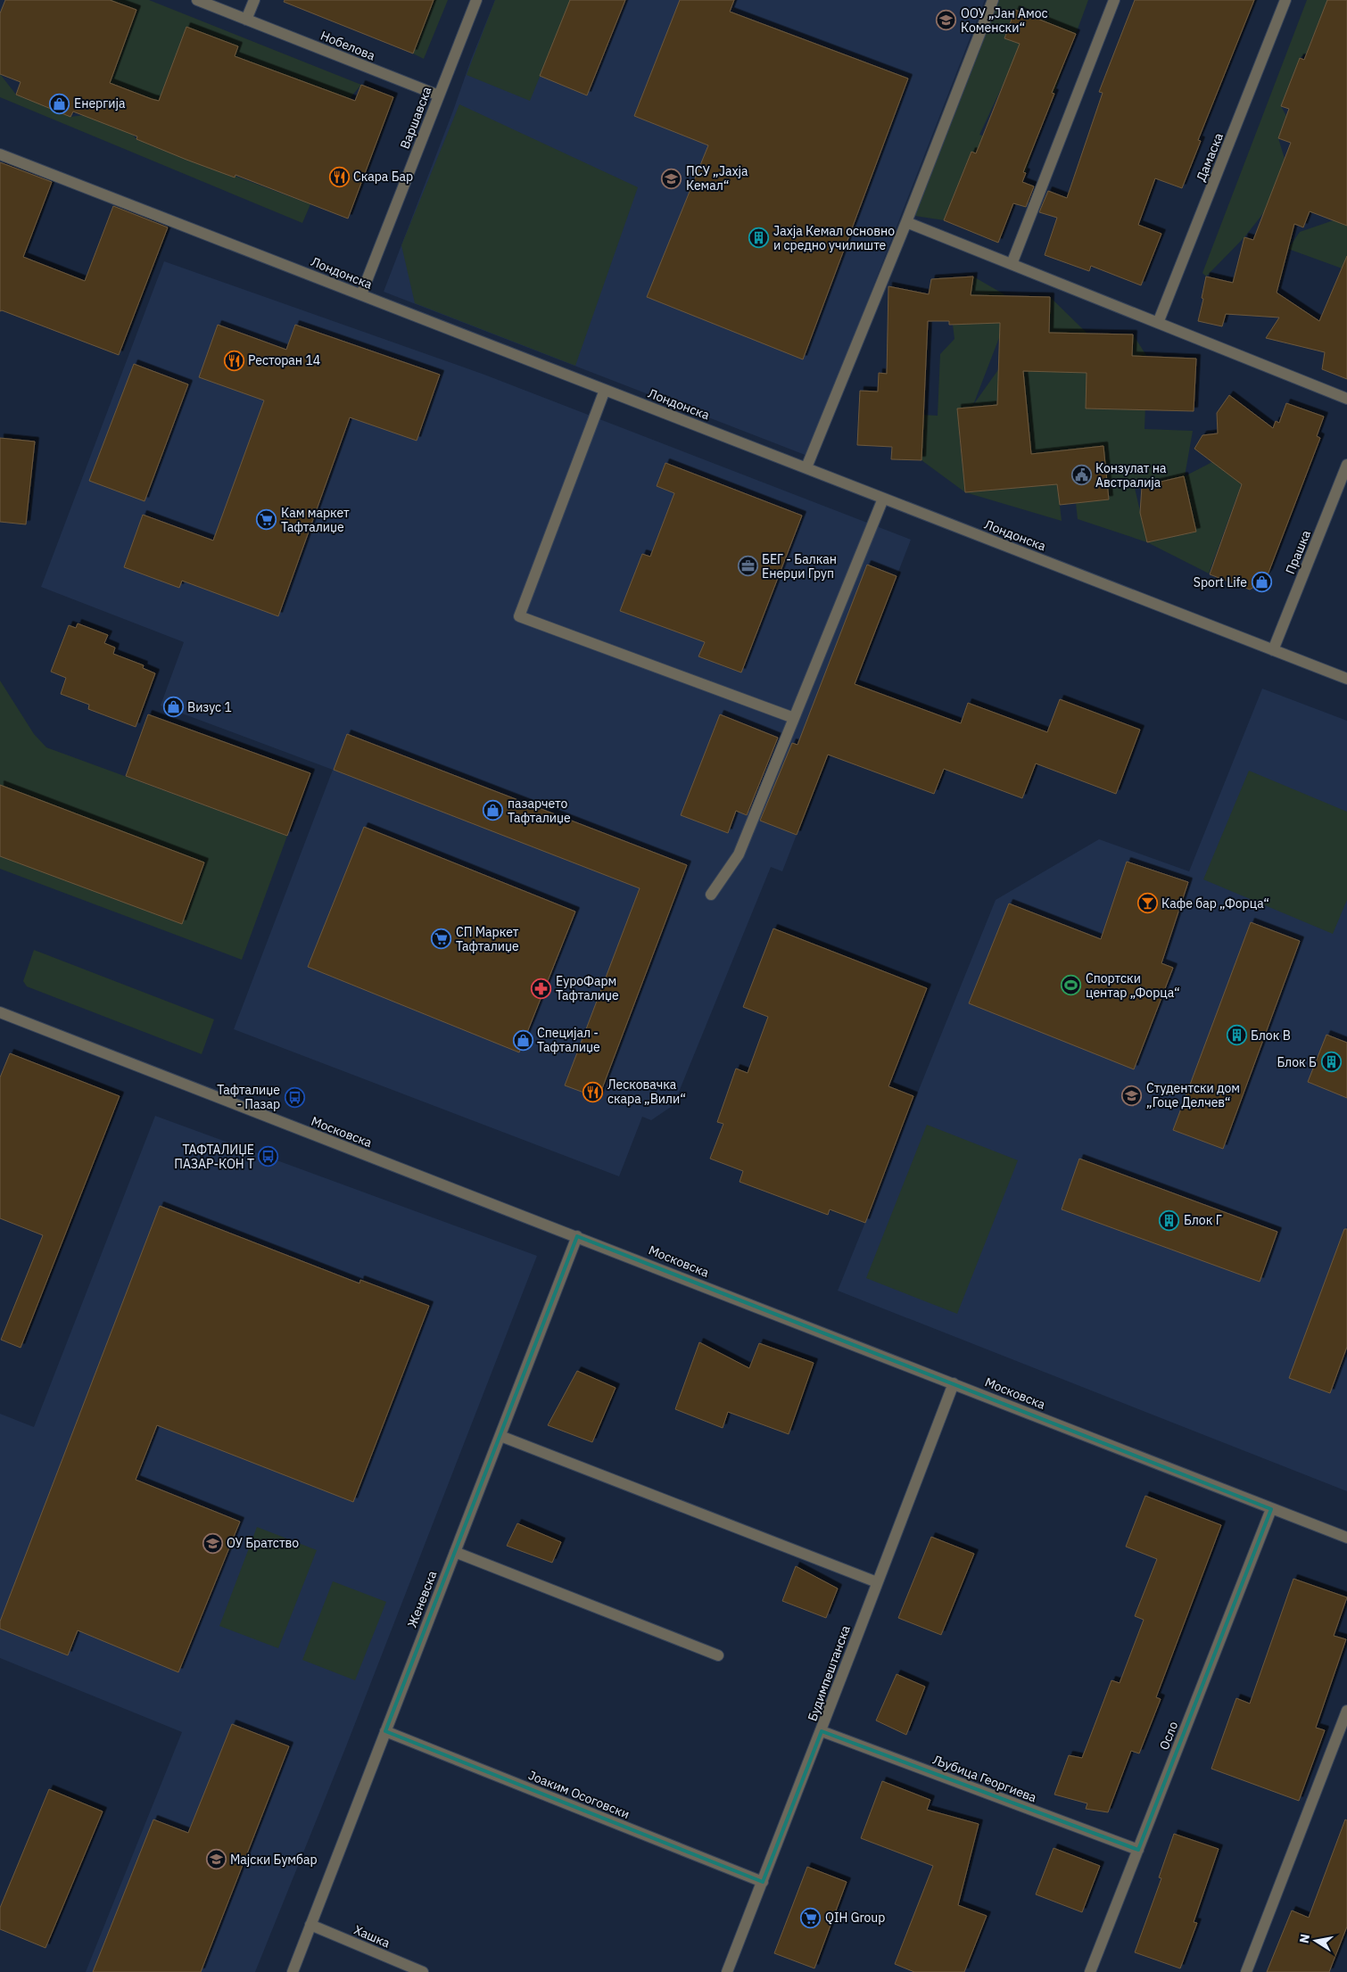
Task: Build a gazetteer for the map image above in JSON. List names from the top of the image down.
{
  "streets": {
    "street": [
      "Нобелова",
      "Варшавска",
      "Дамаска",
      "Лондонска",
      "Прашка",
      "Московска",
      "Женевска",
      "Будимпештанска",
      "Осло",
      "Љубица Георгиева",
      "Јоаким Осоговски",
      "Хашка"
    ]
  },
  "crossings": [
    ["Нобелова", "Варшавска"],
    ["Варшавска", "Лондонска"],
    ["Лондонска", "Прашка"],
    ["Московска", "Женевска"],
    ["Московска", "Будимпештанска"],
    ["Московска", "Осло"],
    ["Женевска", "Јоаким Осоговски"],
    ["Женевска", "Хашка"],
    ["Будимпештанска", "Љубица Георгиева"],
    ["Будимпештанска", "Јоаким Осоговски"],
    ["Осло", "Љубица Георгиева"]
  ],
  "places": {
    "school or university": [
      "ООУ „Јан Амос Коменски“",
      "ПСУ „Јахја Кемал“",
      "Студентски дом „Гоце Делчев“",
      "ОУ Братство",
      "Мајски Бумбар"
    ],
    "shop": [
      "Енергија",
      "Sport Life",
      "Визус 1",
      "пазарчето Тафталиџе",
      "Специјал - Тафталиџе"
    ],
    "restaurant": ["Скара Бар", "Ресторан 14", "Лесковачка скара „Вили“"],
    "building": [
      "Јахја Кемал основно и средно училиште",
      "Блок В",
      "Блок Б",
      "Блок Г"
    ],
    "public building": ["Конзулат на Австралија"],
    "supermarket": ["Кам маркет Тафталиџе", "СП Маркет Тафталиџе", "QIH Group"],
    "office": ["БЕГ - Балкан Енерџи Груп"],
    "bar": ["Кaфе бар „Форца“"],
    "sports": ["Спортски центар „Форца“"],
    "pharmacy": ["ЕуроФарм Тафталиџе"],
    "bus stop": ["Тафталиџе - Пазар", "ТАФТАЛИЏЕ ПАЗАР-КОН Т"]
  },
  "north": "left"
}
